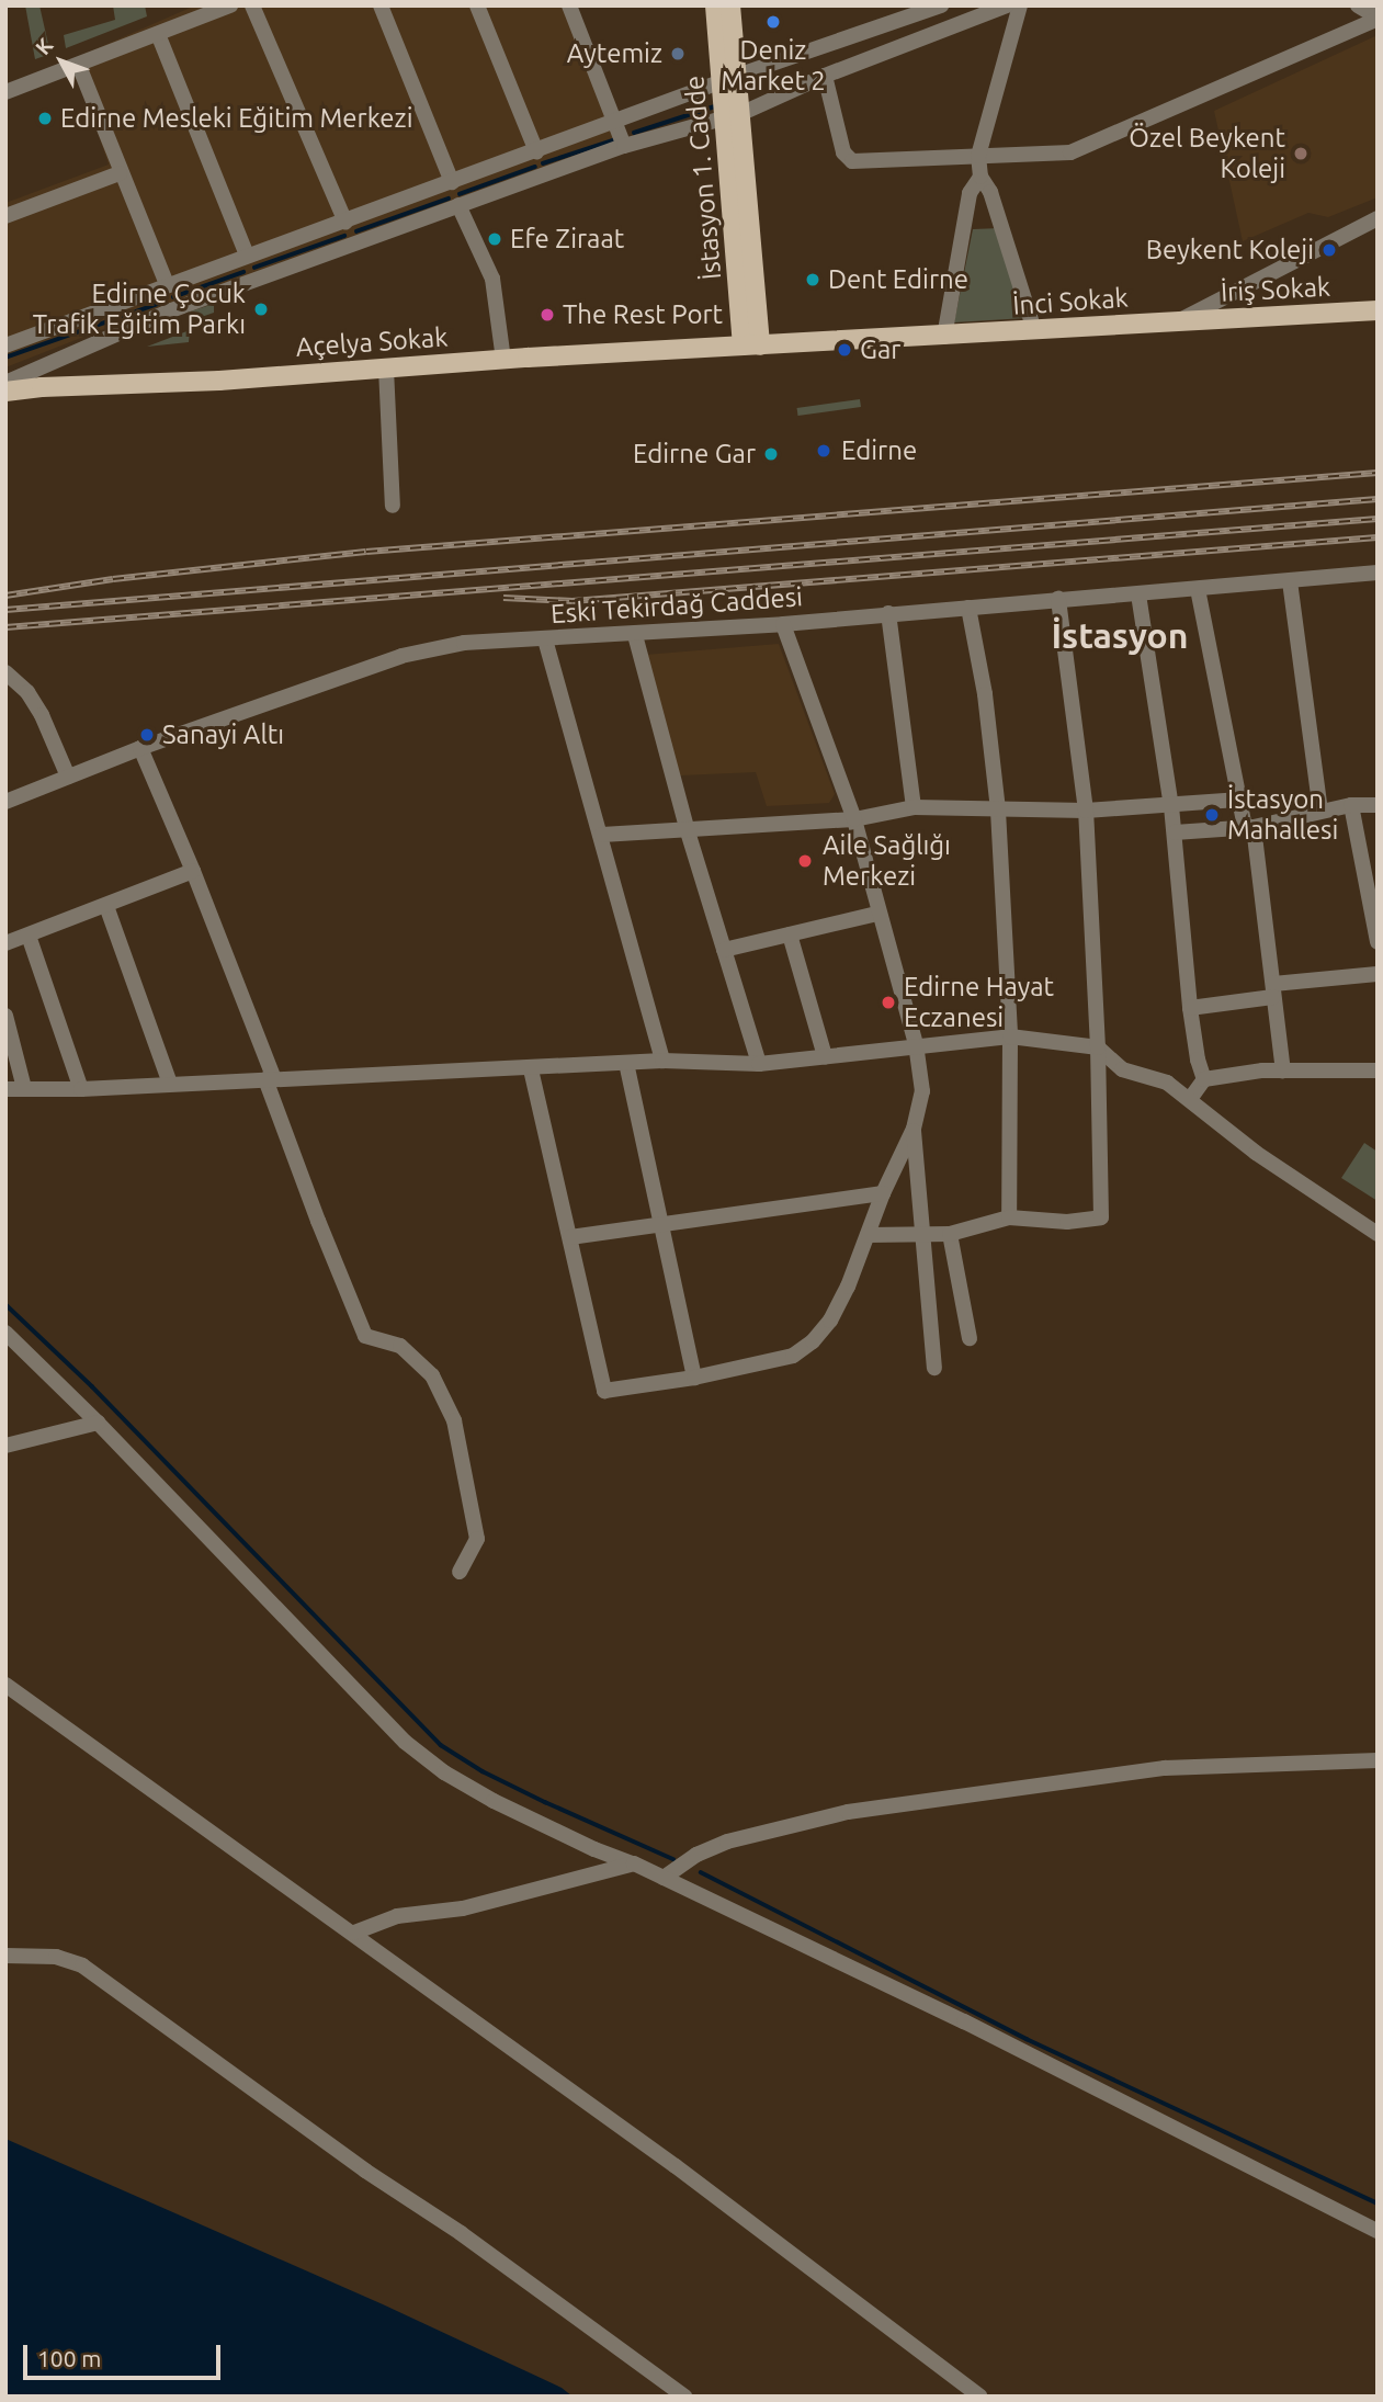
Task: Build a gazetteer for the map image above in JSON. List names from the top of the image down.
{
  "streets": {
    "main road": [
      "İstasyon 1. Cadde",
      "İriş Sokak",
      "İnci Sokak",
      "Açelya Sokak"
    ],
    "street": ["Eski Tekirdağ Caddesi"]
  },
  "crossings": [
    ["İstasyon 1. Cadde", "İnci Sokak"],
    ["İstasyon 1. Cadde", "Açelya Sokak"],
    ["İriş Sokak", "İnci Sokak"],
    ["İnci Sokak", "Açelya Sokak"]
  ],
  "districts": ["İstasyon"],
  "places": [
    "Deniz Market 2",
    "Aytemiz",
    "Edirne Mesleki Eğitim Merkezi",
    "Özel Beykent Koleji",
    "Efe Ziraat",
    "Beykent Koleji",
    "Dent Edirne",
    "Edirne Çocuk Trafik Eğitim Parkı",
    "The Rest Port",
    "Gar",
    "Edirne",
    "Edirne Gar",
    "Sanayi Altı",
    "İstasyon Mahallesi",
    "Aile Sağlığı Merkezi",
    "Edirne Hayat Eczanesi"
  ],
  "scale_bar": "100 m",
  "north": "top left"
}
